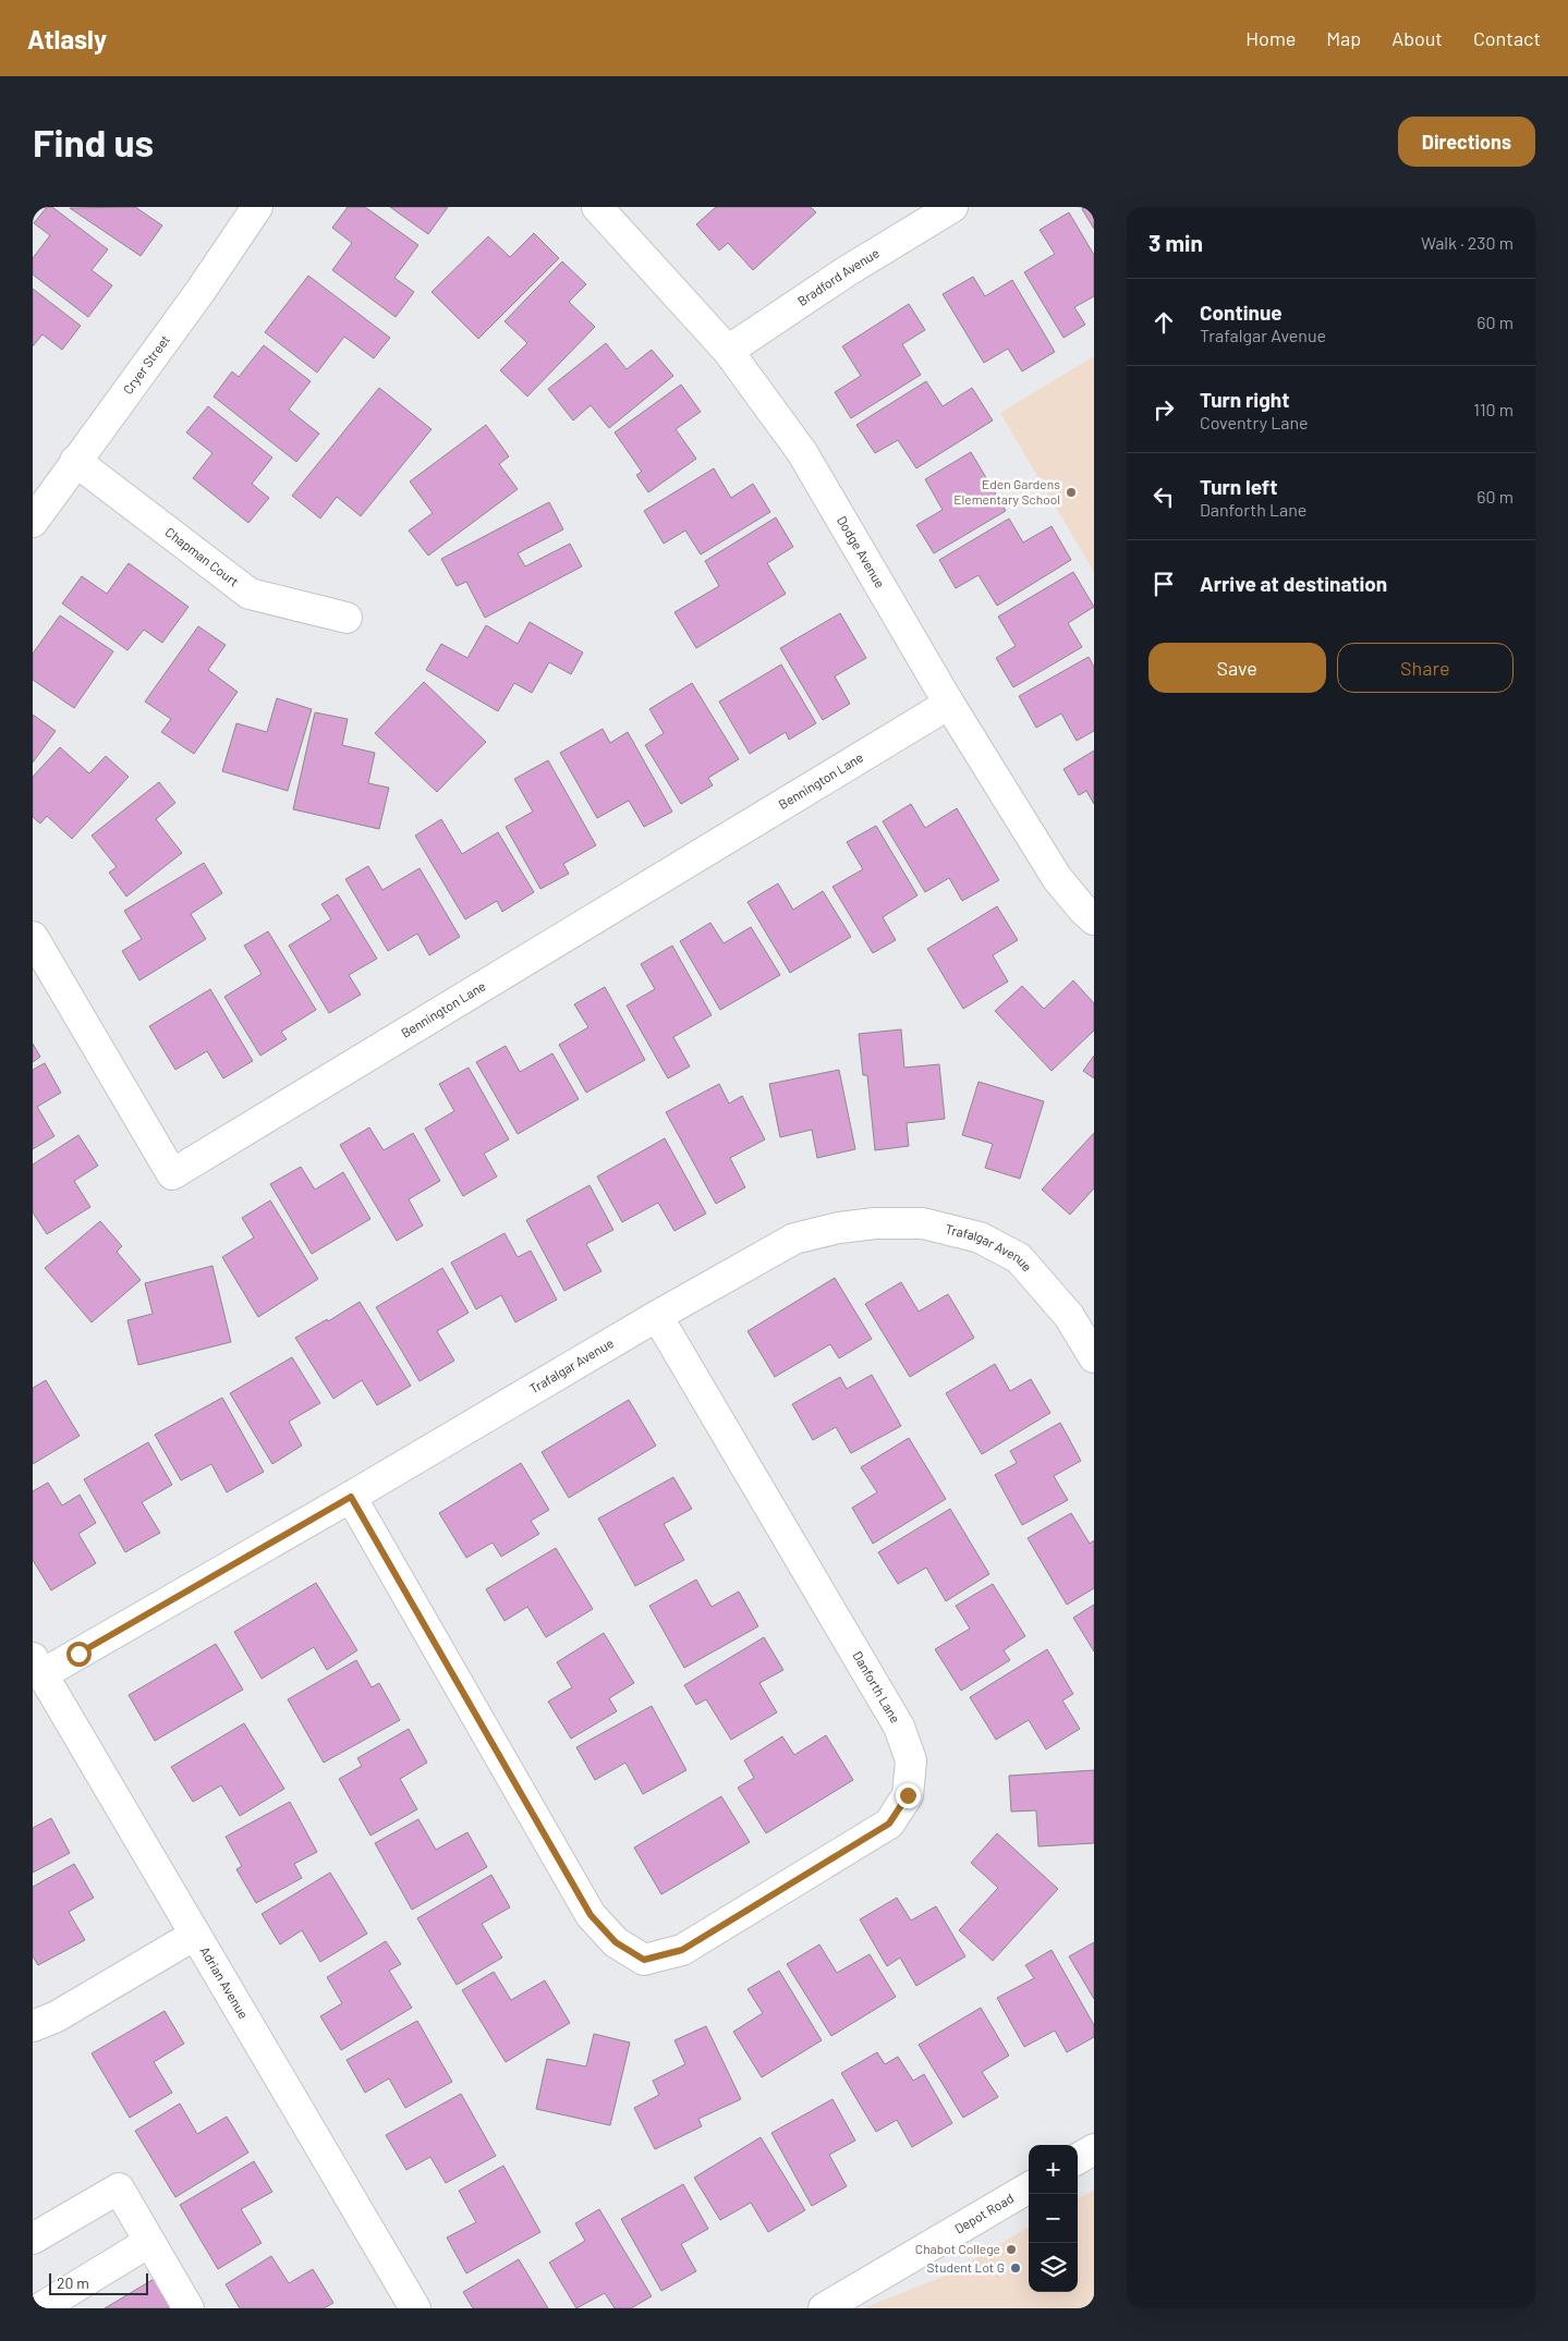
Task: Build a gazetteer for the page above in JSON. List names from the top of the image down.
{
  "streets": {
    "street": [
      "Bradford Avenue",
      "Cryer Street",
      "Dodge Avenue",
      "Chapman Court",
      "Bennington Lane",
      "Trafalgar Avenue",
      "Danforth Lane",
      "Adrian Avenue",
      "Depot Road"
    ]
  },
  "crossings": [
    ["Bradford Avenue", "Dodge Avenue"],
    ["Cryer Street", "Chapman Court"],
    ["Dodge Avenue", "Bennington Lane"],
    ["Trafalgar Avenue", "Danforth Lane"],
    ["Trafalgar Avenue", "Adrian Avenue"]
  ],
  "places": ["Eden Gardens Elementary School", "Chabot College", "Student Lot G"],
  "scale_bar": "20 m",
  "page": {
    "header": "Atlasly",
    "nav": [
      "Home",
      "Map",
      "About",
      "Contact"
    ],
    "buttons": [
      "Directions",
      ["Save", "Share"]
    ],
    "title": "Find us",
    "heading": ["3 min", "Walk · 230 m"],
    "list": [
      ["Continue", "Trafalgar Avenue", "60 m"],
      ["Turn right", "Coventry Lane", "110 m"],
      ["Turn left", "Danforth Lane", "60 m"],
      "Arrive at destination"
    ],
    "map_buttons": ["+", "−"],
    "scale": "20 m"
  }
}
